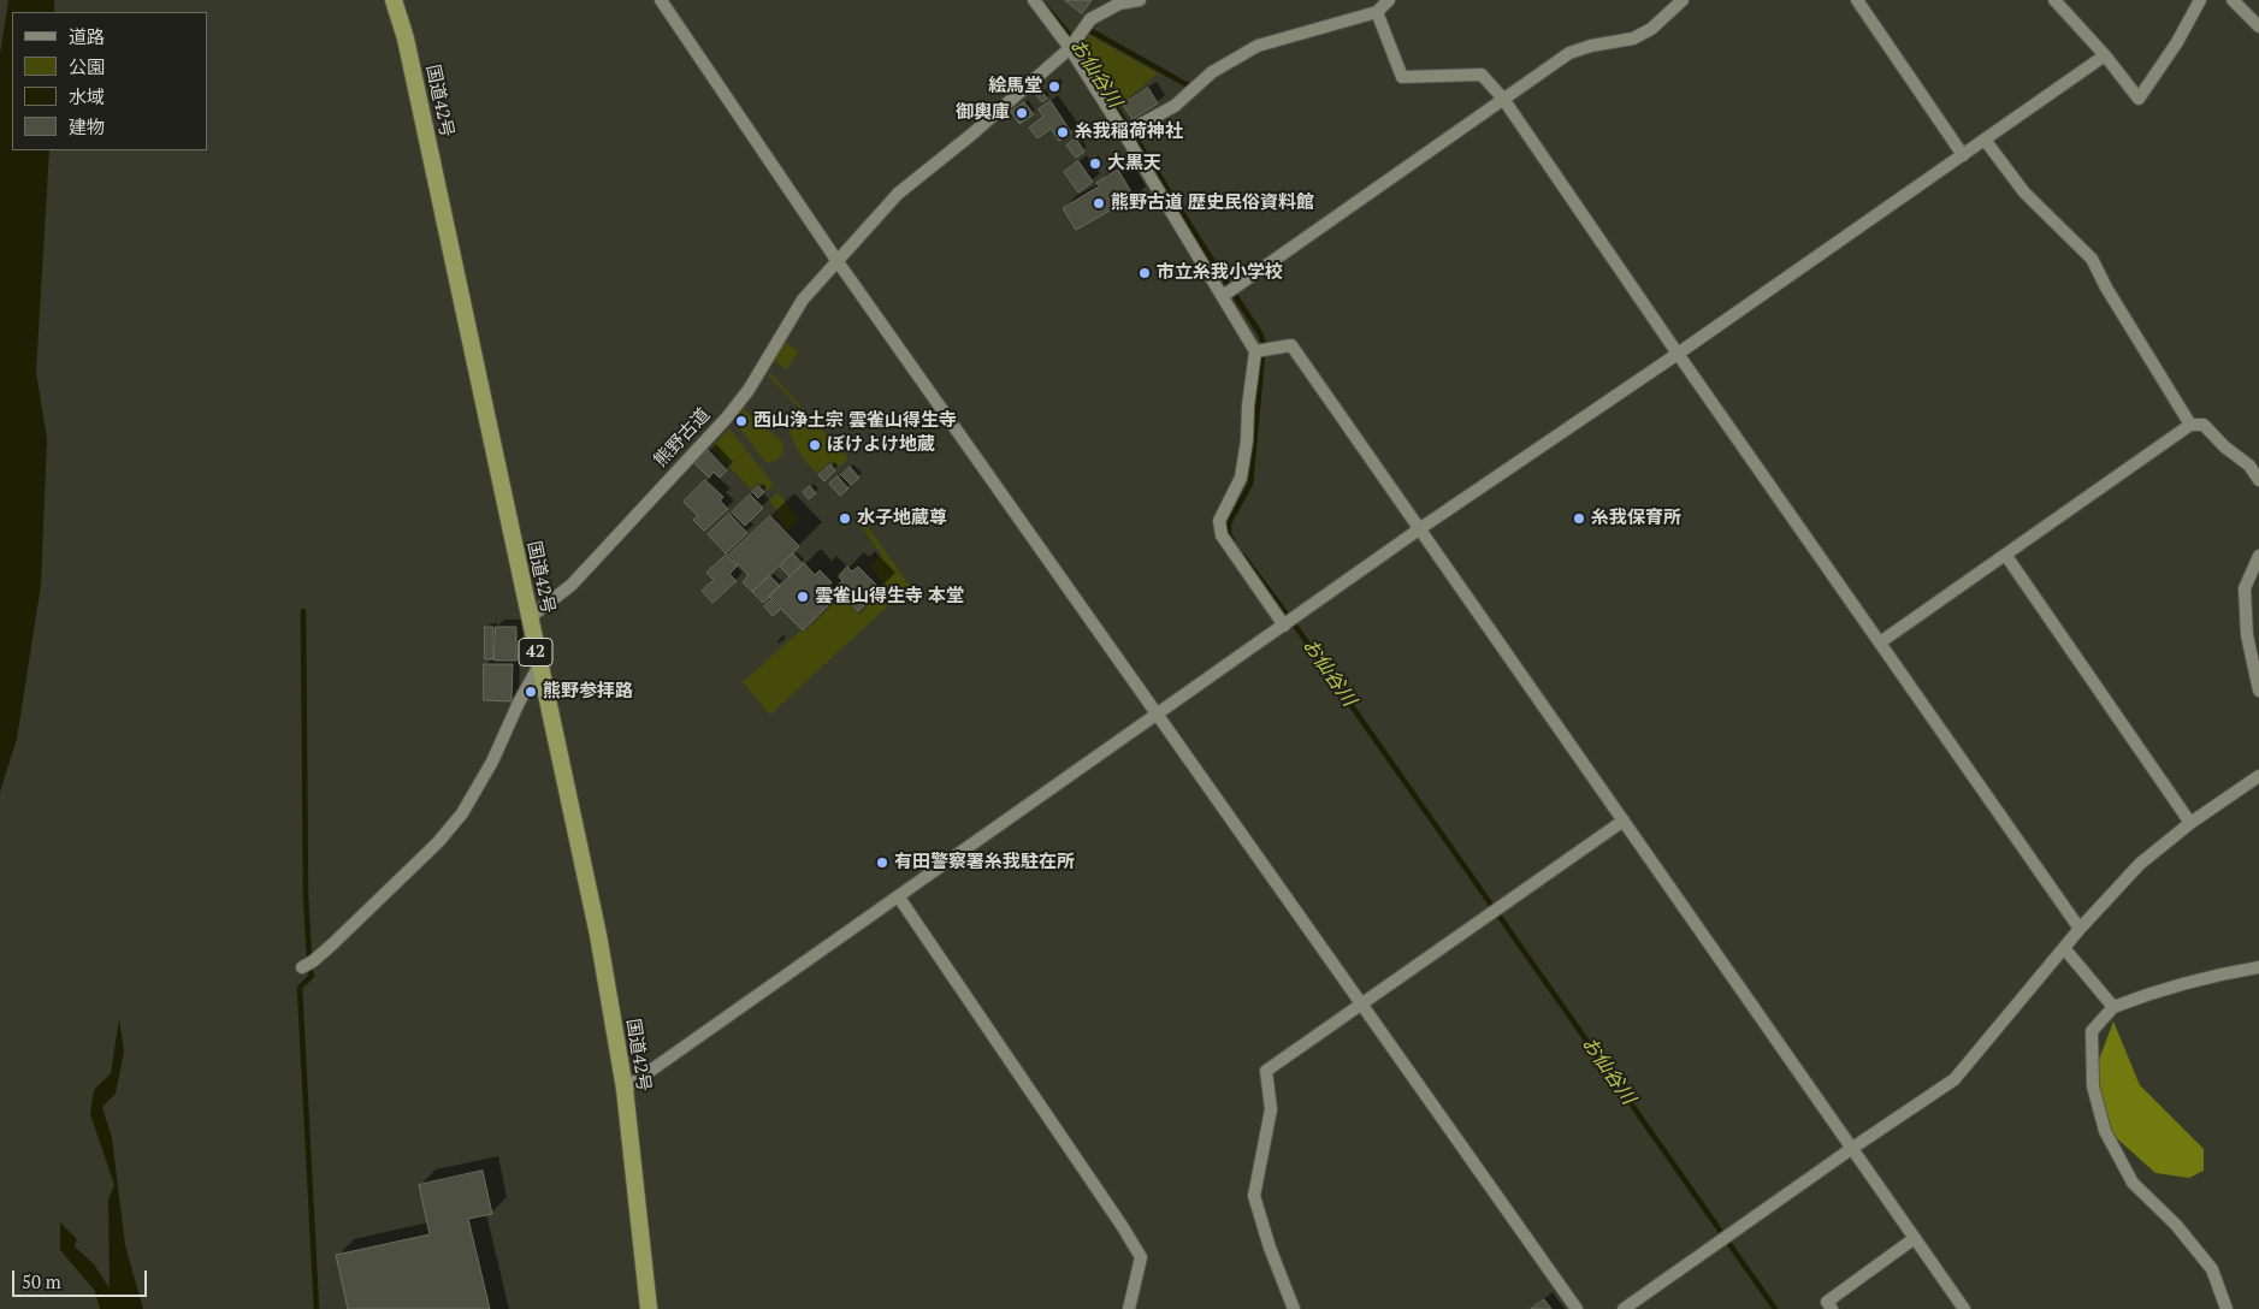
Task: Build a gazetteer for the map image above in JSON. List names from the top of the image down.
{
  "streets": {
    "highway": ["国道42号", "42"],
    "street": ["熊野古道"]
  },
  "crossings": [
    ["国道42号", "熊野古道"]
  ],
  "water": ["お仙谷川"],
  "places": [
    "絵馬堂",
    "御輿庫",
    "糸我稲荷神社",
    "大黒天",
    "熊野古道 歴史民俗資料館",
    "市立糸我小学校",
    "西山浄土宗 雲雀山得生寺",
    "ぼけよけ地蔵",
    "水子地蔵尊",
    "糸我保育所",
    "雲雀山得生寺 本堂",
    "熊野参拝路",
    "有田警察署糸我駐在所"
  ],
  "legend": [
    "道路",
    "公園",
    "水域",
    "建物"
  ],
  "scale_bar": "50 m"
}
